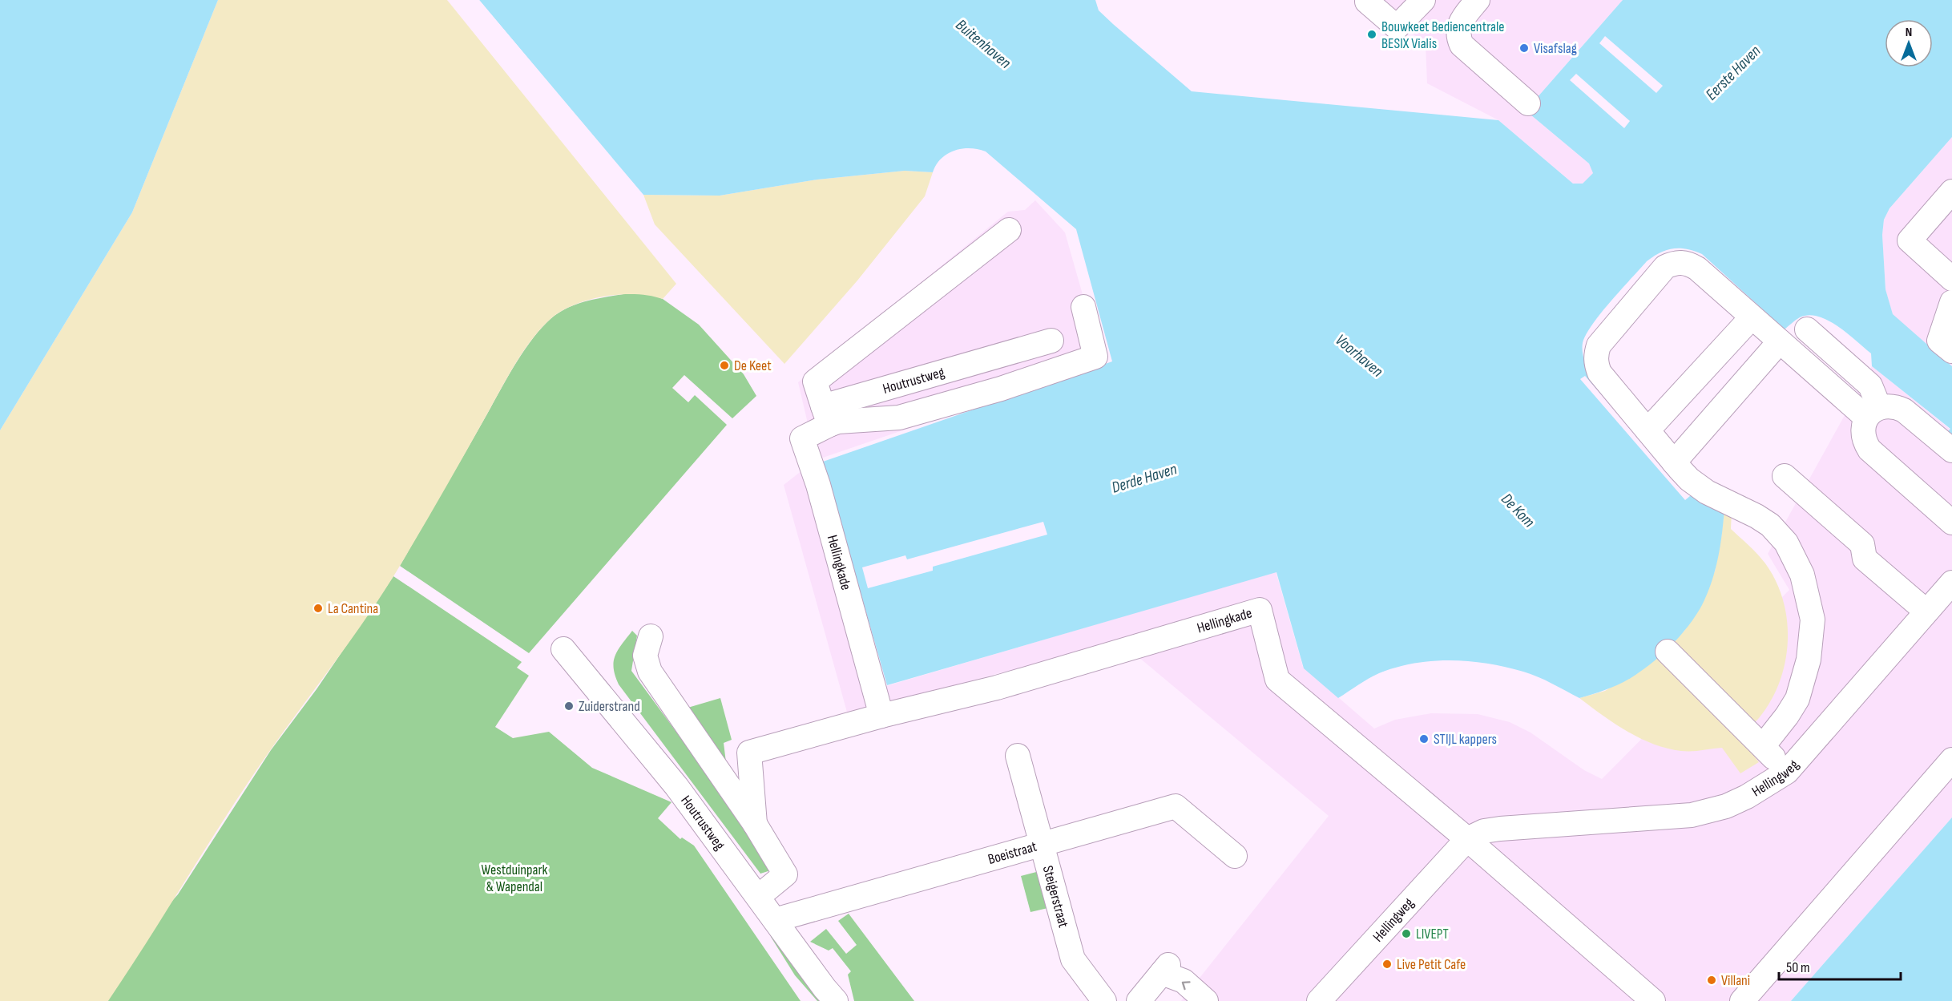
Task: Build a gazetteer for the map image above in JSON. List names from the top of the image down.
{
  "streets": {
    "street": [
      "Houtrustweg",
      "Hellingkade",
      "Hellingweg",
      "Boeistraat",
      "Steigerstraat"
    ]
  },
  "crossings": [
    ["Houtrustweg", "Hellingkade"],
    ["Houtrustweg", "Boeistraat"],
    ["Hellingkade", "Hellingweg"],
    ["Boeistraat", "Steigerstraat"]
  ],
  "water": [
    "Buitenhaven",
    "Eerste Haven",
    "Voorhaven",
    "Derde Haven",
    "De Kom"
  ],
  "parks": ["Westduinpark & Wapendal"],
  "places": [
    "Bouwkeet Bediencentrale BESIX Vialis",
    "Visafslag",
    "De Keet",
    "La Cantina",
    "Zuiderstrand",
    "STIJL kappers",
    "LIVEPT",
    "Live Petit Cafe",
    "Villani"
  ],
  "scale_bar": "50 m",
  "north": "top"
}
